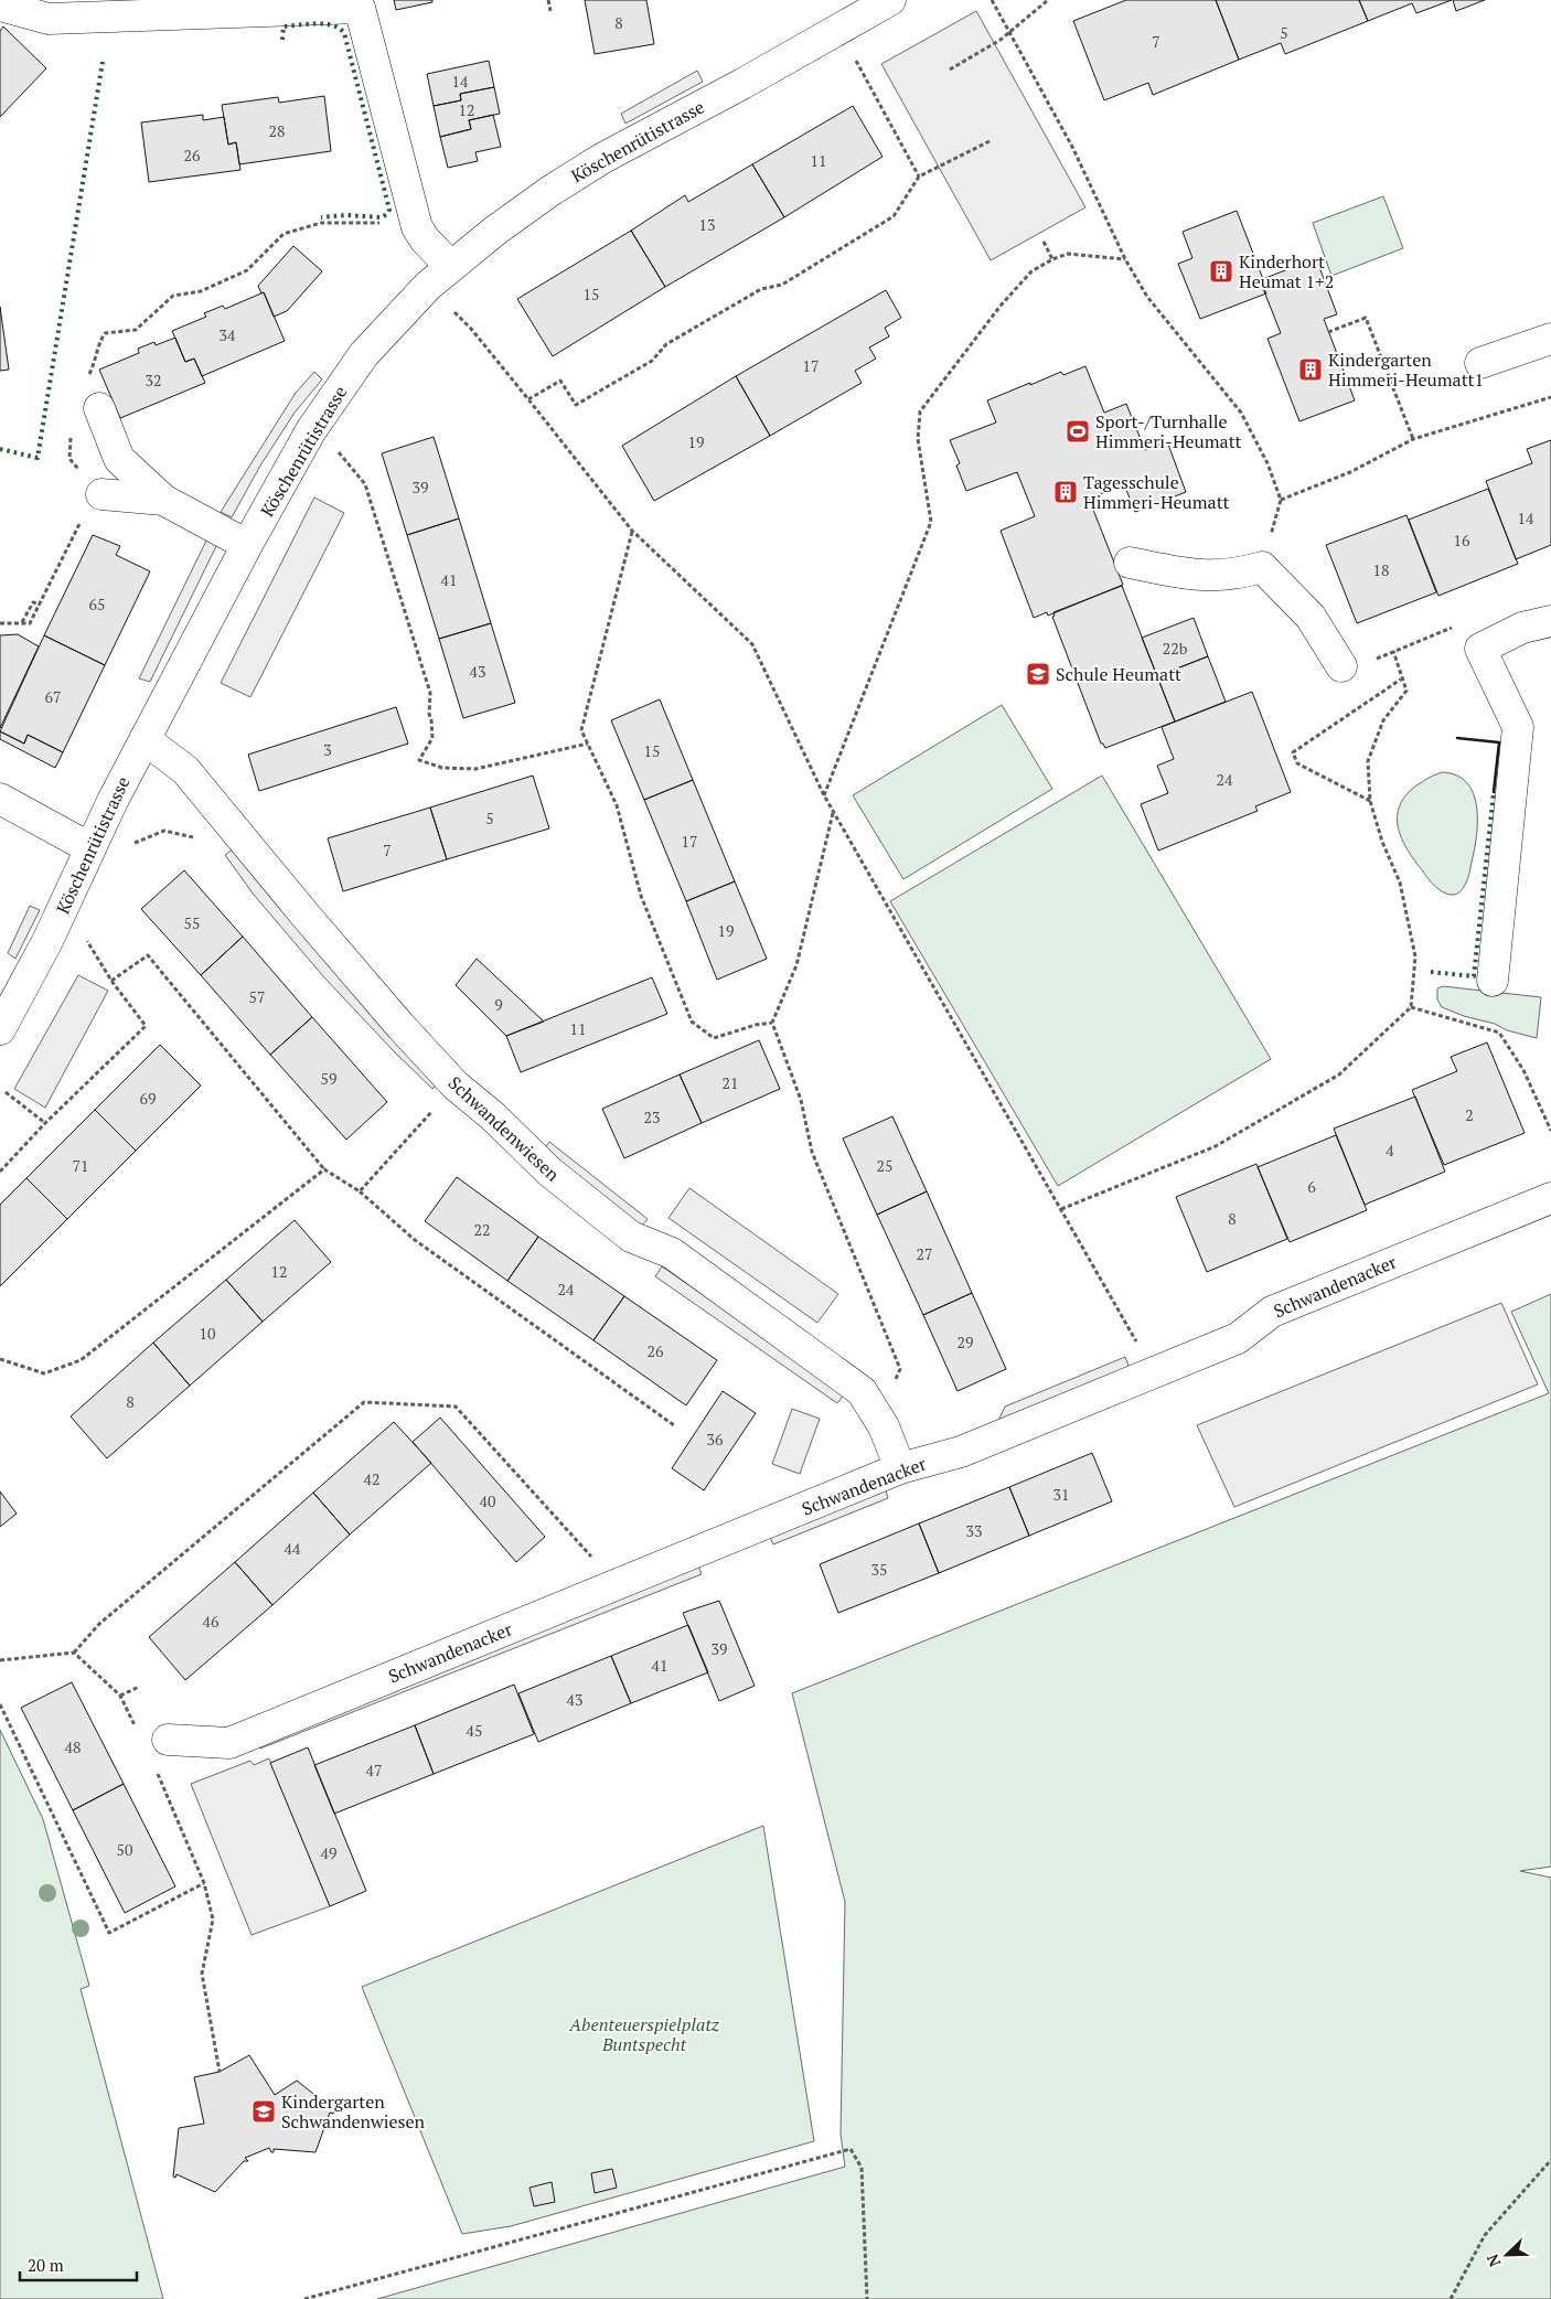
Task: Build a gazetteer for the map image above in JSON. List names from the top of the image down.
{
  "streets": {
    "street": ["Köschenrütistrasse", "Schwandenwiesen", "Schwandenacker"]
  },
  "crossings": [
    ["Köschenrütistrasse", "Schwandenwiesen"],
    ["Schwandenwiesen", "Schwandenacker"]
  ],
  "parks": ["Abenteuerspielplatz Buntspecht"],
  "places": {
    "building": ["Kinderhort Heumat 1+2", "Kindergarten Himmeri-Heumatt1", "Tagesschule Himmeri-Heumatt"],
    "sports": ["Sport-/Turnhalle Himmeri-Heumatt"],
    "school or university": ["Schule Heumatt", "Kindergarten Schwandenwiesen"]
  },
  "house_numbers": [
    "8",
    "5",
    "7",
    "14",
    "12",
    "28",
    "26",
    "11",
    "13",
    "15",
    "34",
    "17",
    "32",
    "19",
    "39",
    "14",
    "16",
    "18",
    "41",
    "65",
    "22b",
    "43",
    "67",
    "3",
    "15",
    "24",
    "5",
    "17",
    "7",
    "55",
    "19",
    "57",
    "9",
    "11",
    "59",
    "21",
    "69",
    "2",
    "23",
    "4",
    "71",
    "25",
    "6",
    "8",
    "22",
    "27",
    "12",
    "24",
    "10",
    "29",
    "26",
    "8",
    "36",
    "42",
    "31",
    "40",
    "33",
    "44",
    "35",
    "46",
    "39",
    "41",
    "43",
    "45",
    "48",
    "47",
    "50",
    "49"
  ],
  "scale_bar": "20 m",
  "north": "bottom left"
}
